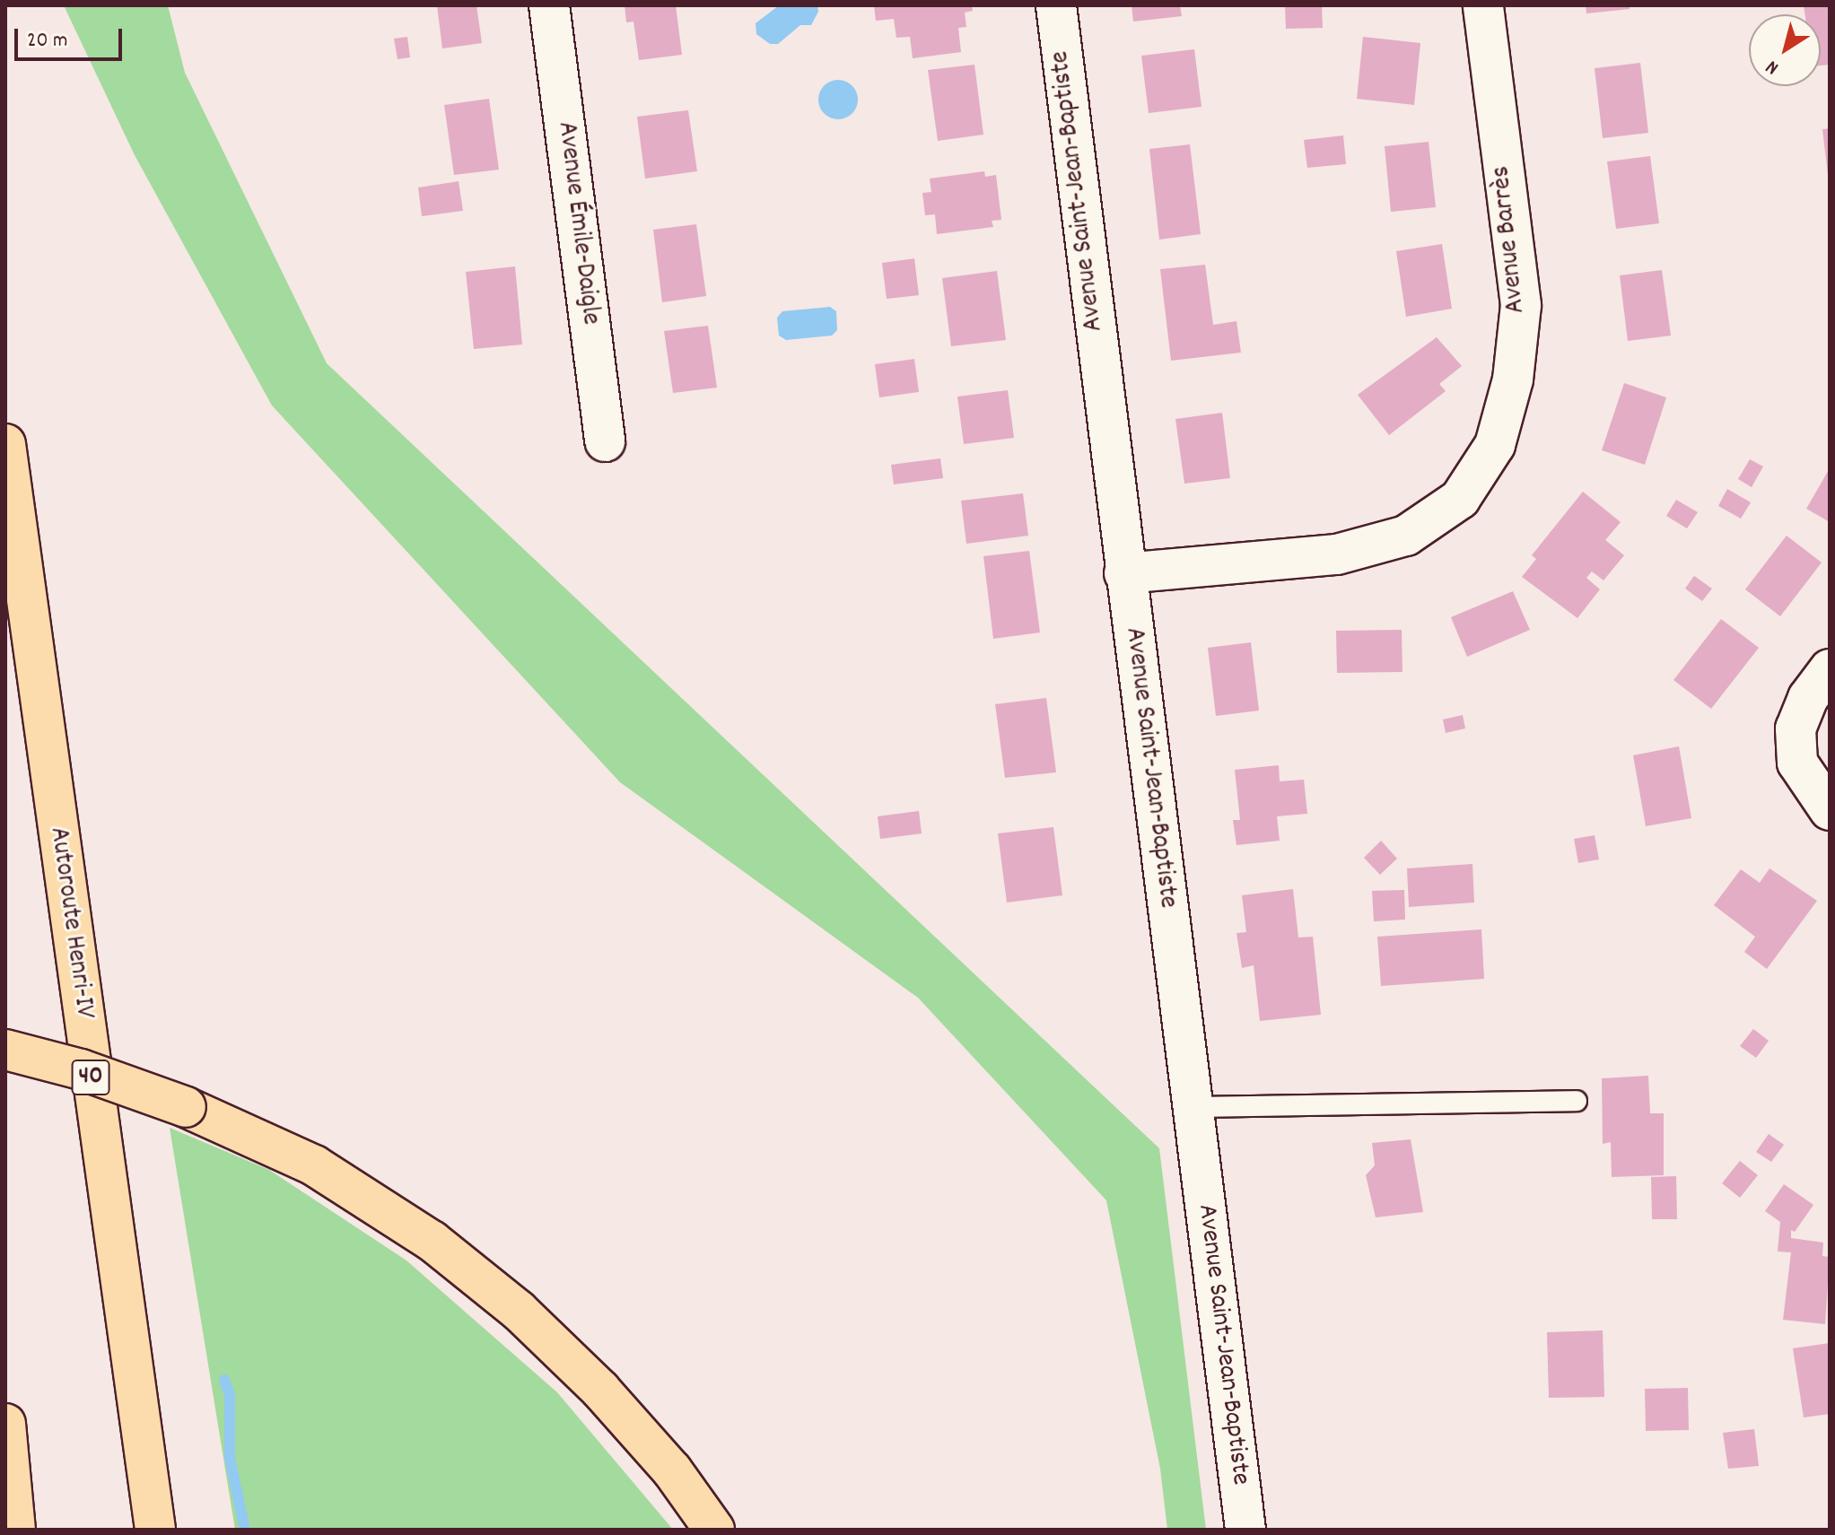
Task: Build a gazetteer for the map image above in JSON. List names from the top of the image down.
{
  "streets": {
    "highway": ["Autoroute Henri-IV", "40"],
    "street": ["Avenue Saint-Jean-Baptiste", "Avenue Émile-Daigle", "Avenue Barrès"]
  },
  "crossings": [
    ["Avenue Saint-Jean-Baptiste", "Avenue Barrès"],
    ["Autoroute Henri-IV", "40"]
  ],
  "scale_bar": "20 m",
  "north": "bottom left"
}
